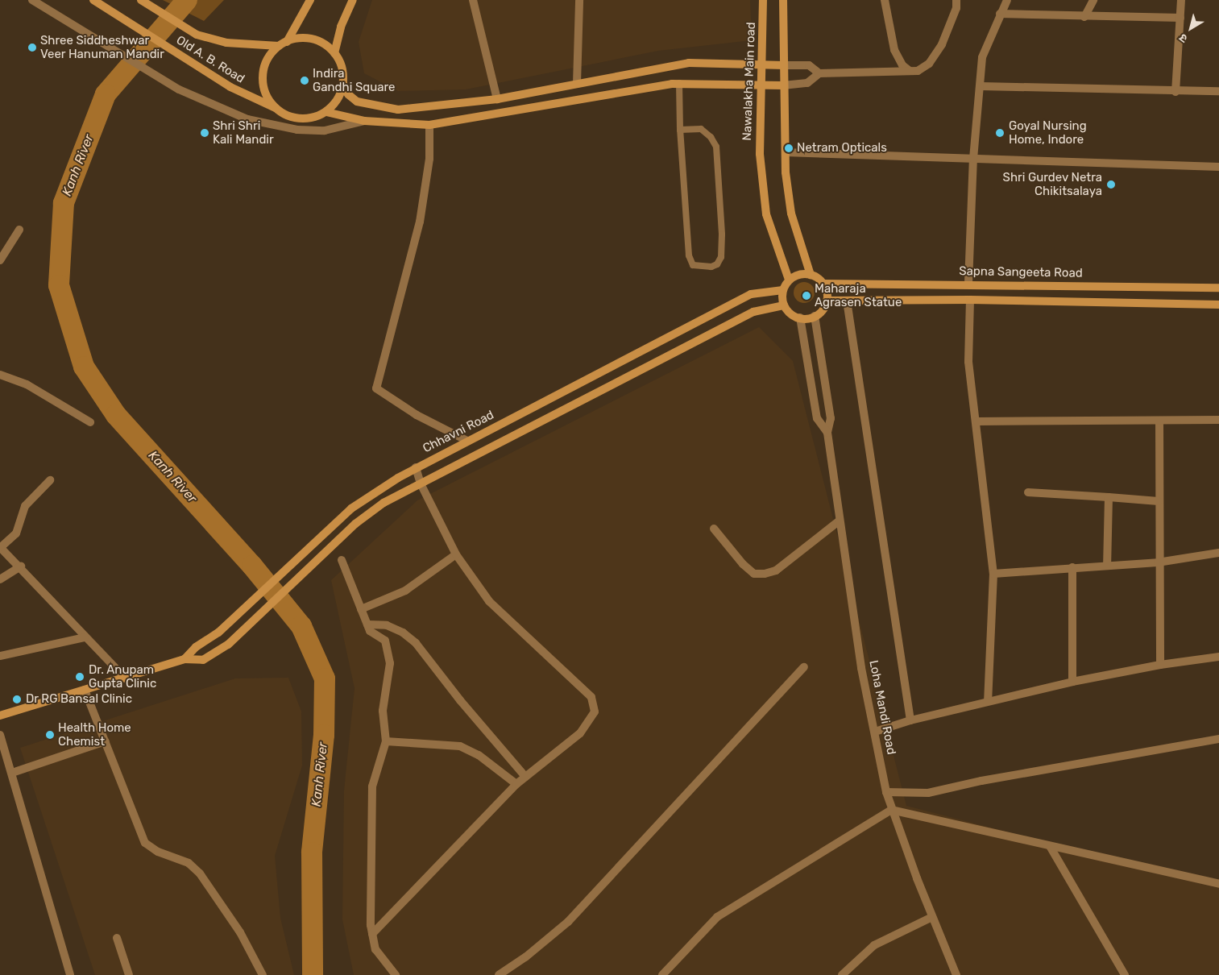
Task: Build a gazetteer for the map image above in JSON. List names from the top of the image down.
{
  "streets": {
    "main road": [
      "Old A. B. Road",
      "Nawalakha Main road",
      "Sapna Sangeeta Road",
      "Chhavni Road"
    ],
    "street": ["Loha Mandi Road"]
  },
  "crossings": [
    ["Nawalakha Main road", "Sapna Sangeeta Road"],
    ["Nawalakha Main road", "Chhavni Road"],
    ["Sapna Sangeeta Road", "Chhavni Road"]
  ],
  "water": ["Kanh River"],
  "places": [
    "Shree Siddheshwar Veer Hanuman Mandir",
    "Indira Gandhi Square",
    "Shri Shri Kali Mandir",
    "Goyal Nursing Home, Indore",
    "Netram Opticals",
    "Shri Gurdev Netra Chikitsalaya",
    "Maharaja Agrasen Statue",
    "Dr. Anupam Gupta Clinic",
    "Dr RG Bansal Clinic",
    "Health Home Chemist"
  ],
  "north": "bottom left"
}
